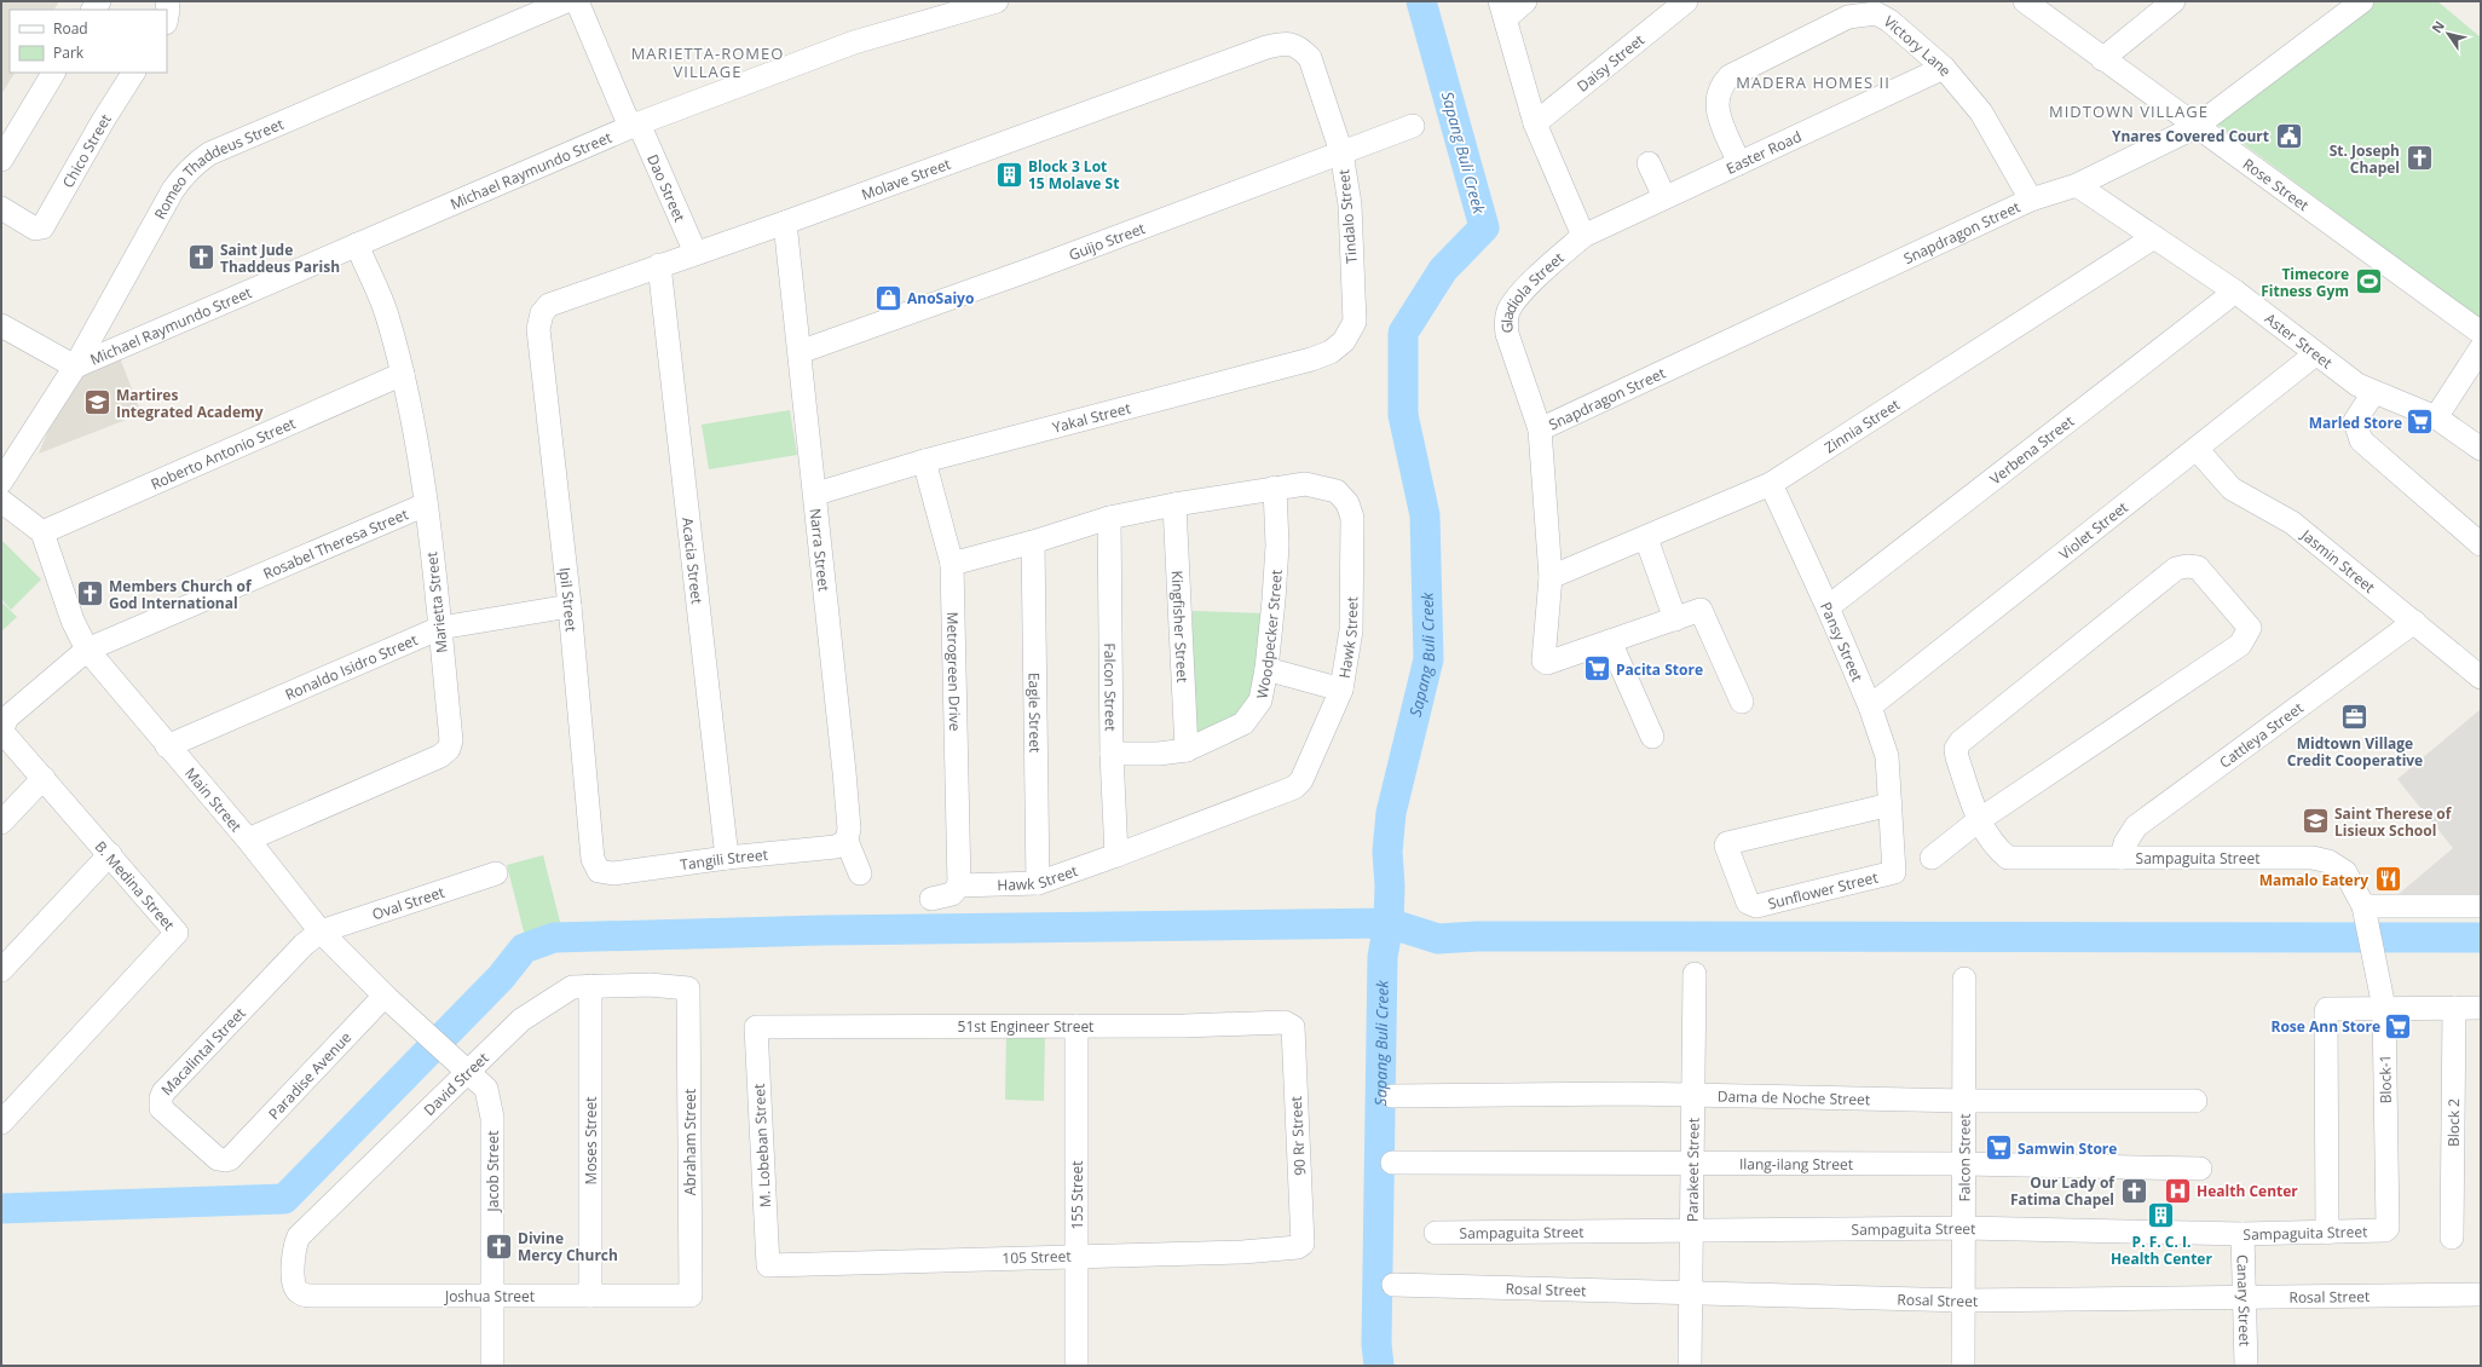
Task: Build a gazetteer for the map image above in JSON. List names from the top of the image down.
{
  "streets": {
    "street": [
      "Victory Lane",
      "Daisy Street",
      "Chico Street",
      "Easter Road",
      "Michael Raymundo Street",
      "Romeo Thaddeus Street",
      "Molave Street",
      "Rose Street",
      "Dao Street",
      "Tindalo Street",
      "Snapdragon Street",
      "Guijo Street",
      "Gladiola Street",
      "Aster Street",
      "Yakal Street",
      "Zinnia Street",
      "Verbena Street",
      "Roberto Antonio Street",
      "Violet Street",
      "Rosabel Theresa Street",
      "Narra Street",
      "Acacia Street",
      "Jasmin Street",
      "Ipil Street",
      "Marietta Street",
      "Kingfisher Street",
      "Woodpecker Street",
      "Hawk Street",
      "Pansy Street",
      "Ronaldo Isidro Street",
      "Metrogreen Drive",
      "Falcon Street",
      "Eagle Street",
      "Cattleya Street",
      "Main Street",
      "Sampaguita Street",
      "Tangili Street",
      "B. Medina Street",
      "Sunflower Street",
      "Oval Street",
      "51st Engineer Street",
      "Macalintal Street",
      "Paradise Avenue",
      "Block-1",
      "David Street",
      "Dama de Noche Street",
      "Block 2",
      "90 Rr Street",
      "Moses Street",
      "Abraham Street",
      "M. Lobeban Street",
      "Ilang-ilang Street",
      "Parakeet Street",
      "Jacob Street",
      "155 Street",
      "105 Street",
      "Rosal Street",
      "Joshua Street",
      "Canary Street"
    ]
  },
  "crossings": [
    ["Victory Lane", "Easter Road"],
    ["Victory Lane", "Snapdragon Street"],
    ["Easter Road", "Gladiola Street"],
    ["Michael Raymundo Street", "Romeo Thaddeus Street"],
    ["Michael Raymundo Street", "Dao Street"],
    ["Michael Raymundo Street", "Marietta Street"],
    ["Molave Street", "Dao Street"],
    ["Molave Street", "Tindalo Street"],
    ["Molave Street", "Narra Street"],
    ["Molave Street", "Acacia Street"],
    ["Molave Street", "Ipil Street"],
    ["Rose Street", "Snapdragon Street"],
    ["Tindalo Street", "Guijo Street"],
    ["Tindalo Street", "Yakal Street"],
    ["Snapdragon Street", "Gladiola Street"],
    ["Snapdragon Street", "Aster Street"],
    ["Guijo Street", "Narra Street"],
    ["Gladiola Street", "Zinnia Street"],
    ["Aster Street", "Zinnia Street"],
    ["Aster Street", "Verbena Street"],
    ["Aster Street", "Violet Street"],
    ["Yakal Street", "Narra Street"],
    ["Yakal Street", "Metrogreen Drive"],
    ["Zinnia Street", "Pansy Street"],
    ["Verbena Street", "Pansy Street"],
    ["Roberto Antonio Street", "Marietta Street"],
    ["Roberto Antonio Street", "Main Street"],
    ["Violet Street", "Jasmin Street"],
    ["Violet Street", "Pansy Street"],
    ["Rosabel Theresa Street", "Marietta Street"],
    ["Rosabel Theresa Street", "Main Street"],
    ["Rosabel Theresa Street", "B. Medina Street"],
    ["Narra Street", "Tangili Street"],
    ["Acacia Street", "Tangili Street"],
    ["Jasmin Street", "Cattleya Street"],
    ["Ipil Street", "Ronaldo Isidro Street"],
    ["Ipil Street", "Tangili Street"],
    ["Marietta Street", "Ronaldo Isidro Street"],
    ["Marietta Street", "Main Street"],
    ["Kingfisher Street", "Woodpecker Street"],
    ["Kingfisher Street", "Hawk Street"],
    ["Woodpecker Street", "Hawk Street"],
    ["Woodpecker Street", "Falcon Street"],
    ["Hawk Street", "Metrogreen Drive"],
    ["Hawk Street", "Falcon Street"],
    ["Hawk Street", "Eagle Street"],
    ["Pansy Street", "Sunflower Street"],
    ["Ronaldo Isidro Street", "Main Street"],
    ["Falcon Street", "Sampaguita Street"],
    ["Falcon Street", "Dama de Noche Street"],
    ["Falcon Street", "Ilang-ilang Street"],
    ["Falcon Street", "Rosal Street"],
    ["Cattleya Street", "Sampaguita Street"],
    ["Main Street", "Oval Street"],
    ["Main Street", "Macalintal Street"],
    ["Main Street", "Paradise Avenue"],
    ["Main Street", "David Street"],
    ["Main Street", "Jacob Street"],
    ["Sampaguita Street", "Block-1"],
    ["Sampaguita Street", "Parakeet Street"],
    ["Sampaguita Street", "Canary Street"],
    ["Oval Street", "Macalintal Street"],
    ["51st Engineer Street", "90 Rr Street"],
    ["51st Engineer Street", "M. Lobeban Street"],
    ["51st Engineer Street", "155 Street"],
    ["Macalintal Street", "Paradise Avenue"],
    ["David Street", "Moses Street"],
    ["David Street", "Abraham Street"],
    ["David Street", "Jacob Street"],
    ["David Street", "Joshua Street"],
    ["Dama de Noche Street", "Parakeet Street"],
    ["90 Rr Street", "105 Street"],
    ["Moses Street", "Joshua Street"],
    ["Abraham Street", "Joshua Street"],
    ["M. Lobeban Street", "105 Street"],
    ["Ilang-ilang Street", "Parakeet Street"],
    ["Parakeet Street", "Rosal Street"],
    ["Jacob Street", "Joshua Street"],
    ["155 Street", "105 Street"],
    ["Rosal Street", "Canary Street"]
  ],
  "districts": ["MARIETTA-ROMEO VILLAGE", "MADERA HOMES II", "MIDTOWN VILLAGE"],
  "water": ["Sapang Buli Creek"],
  "places": {
    "public building": ["Ynares Covered Court"],
    "church": [
      "St. Joseph Chapel",
      "Saint Jude Thaddeus Parish",
      "Members Church of God International",
      "Our Lady of Fatima Chapel",
      "Divine Mercy Church"
    ],
    "building": ["Block 3 Lot 15 Molave St", "P. F. C. I. Health Center"],
    "sports": ["Timecore Fitness Gym"],
    "shop": ["AnoSaiyo"],
    "school or university": ["Martires Integrated Academy", "Saint Therese of Lisieux School"],
    "supermarket": [
      "Marled Store",
      "Pacita Store",
      "Rose Ann Store",
      "Samwin Store"
    ],
    "office": ["Midtown Village Credit Cooperative"],
    "restaurant": ["Mamalo Eatery"],
    "hospital": ["Health Center"]
  },
  "legend": ["Road", "Park"],
  "north": "top left"
}
